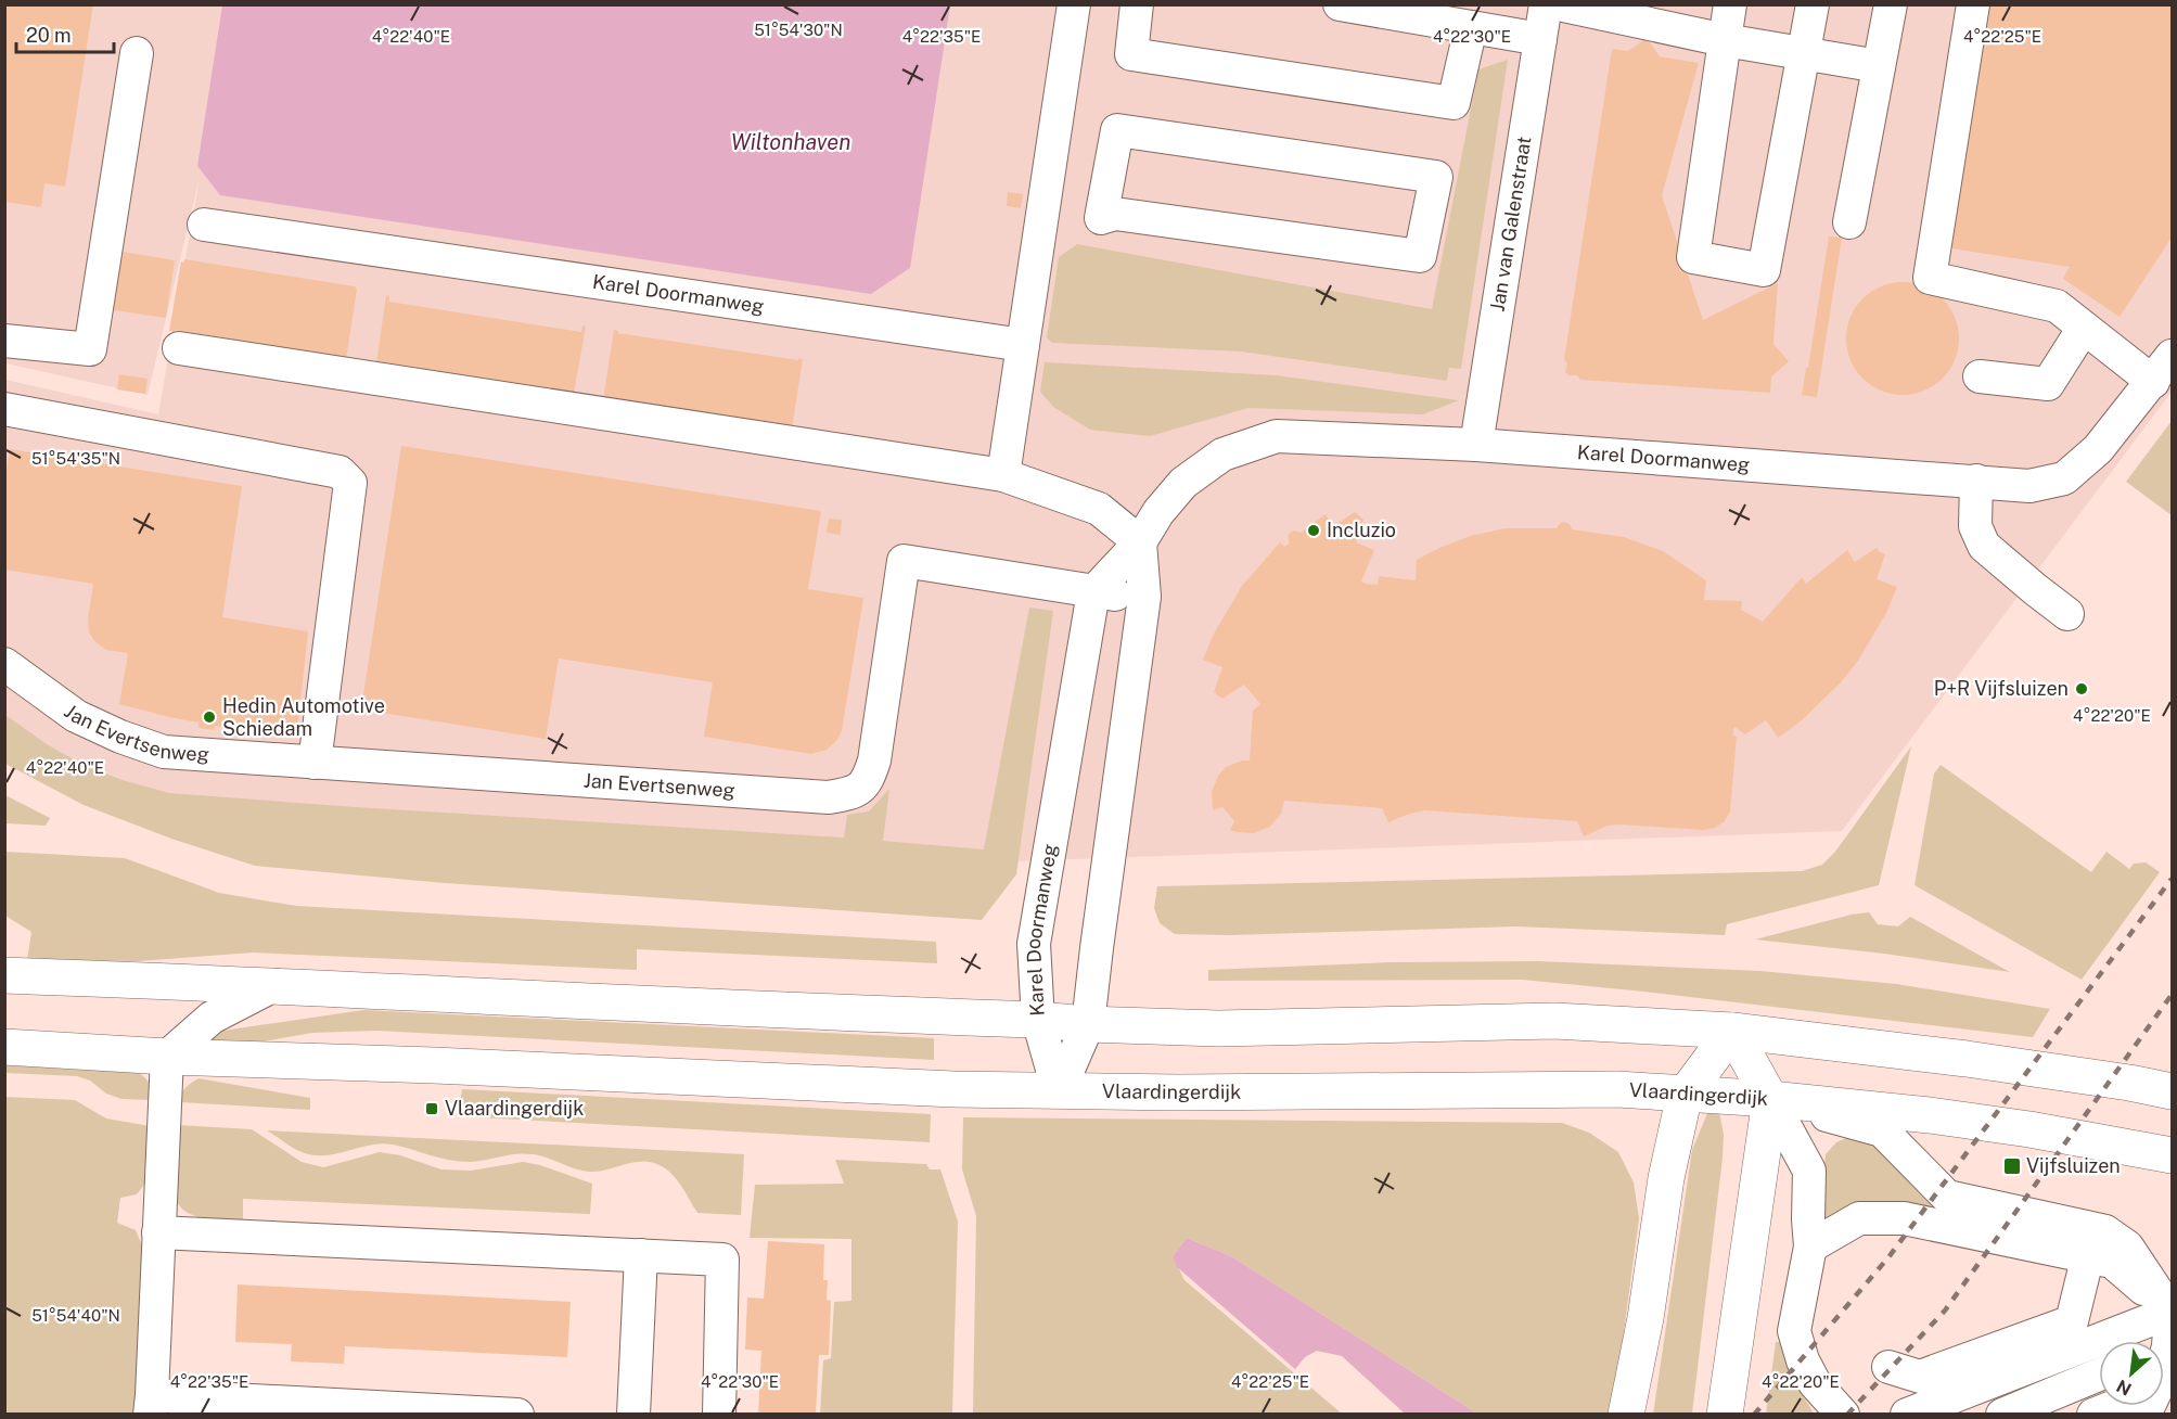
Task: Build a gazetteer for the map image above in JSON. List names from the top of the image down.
{
  "streets": {
    "main road": ["Vlaardingerdijk"],
    "street": ["Jan van Galenstraat", "Karel Doormanweg", "Jan Evertsenweg"]
  },
  "crossings": [
    ["Jan van Galenstraat", "Karel Doormanweg"],
    ["Karel Doormanweg", "Jan Evertsenweg"],
    ["Karel Doormanweg", "Vlaardingerdijk"]
  ],
  "water": ["Wiltonhaven"],
  "places": {
    "other": ["Incluzio", "P+R Vijfsluizen", "Hedin Automotive Schiedam"],
    "transit": ["Vlaardingerdijk", "Vijfsluizen"]
  },
  "scale_bar": "20 m",
  "north": "bottom left",
  "coordinates": [
    "51°54'30\"N",
    "4°22'40\"E",
    "4°22'35\"E",
    "4°22'30\"E",
    "4°22'25\"E",
    "51°54'35\"N",
    "4°22'20\"E",
    "51°54'40\"N"
  ]
}
